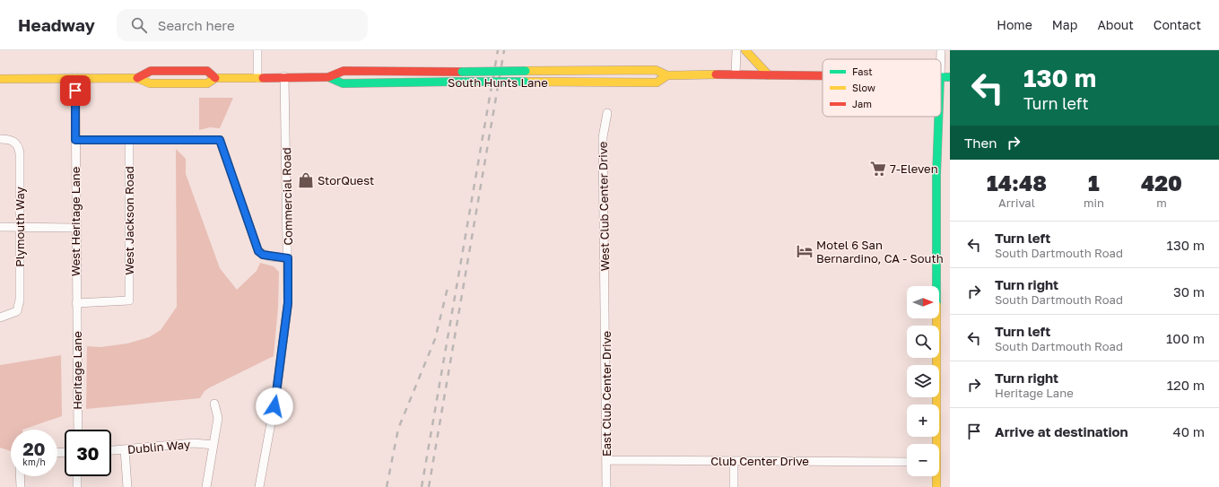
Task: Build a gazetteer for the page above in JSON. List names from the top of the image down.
{
  "streets": {
    "main road": ["South Hunts Lane"],
    "street": [
      "Commercial Road",
      "West Club Center Drive",
      "West Jackson Road",
      "West Heritage Lane",
      "Plymouth Way",
      "Heritage Lane",
      "East Club Center Drive",
      "Dublin Way",
      "Club Center Drive"
    ]
  },
  "crossings": [
    ["South Hunts Lane", "Commercial Road"],
    ["West Club Center Drive", "East Club Center Drive"],
    ["West Jackson Road", "West Heritage Lane"],
    ["West Jackson Road", "Heritage Lane"],
    ["West Heritage Lane", "Heritage Lane"],
    ["East Club Center Drive", "Club Center Drive"]
  ],
  "places": {
    "supermarket": ["7-Eleven"],
    "shop": ["StorQuest"],
    "hotel": ["Motel 6 San Bernardino, CA - South"]
  },
  "legend": ["Fast", "Slow", "Jam"],
  "north": "right",
  "page": {
    "header": "Headway",
    "search": "Search here",
    "nav": [
      "Home",
      "Map",
      "About",
      "Contact"
    ],
    "turn": ["130 m", "Turn left"],
    "then": "Then",
    "eta": [
      "14:48",
      "Arrival",
      "1",
      "min",
      "420",
      "m"
    ],
    "list": [
      {
        "name": "Turn left",
        "note": "South Dartmouth Road",
        "value": "130 m"
      },
      {
        "name": "Turn right",
        "note": "South Dartmouth Road",
        "value": "30 m"
      },
      {
        "name": "Turn left",
        "note": "South Dartmouth Road",
        "value": "100 m"
      },
      {
        "name": "Turn right",
        "note": "Heritage Lane",
        "value": "120 m"
      },
      {
        "name": "Arrive at destination",
        "value": "40 m"
      }
    ],
    "map_buttons": ["+", "−"],
    "speed": "20 km/h",
    "limit": "30"
  }
}
